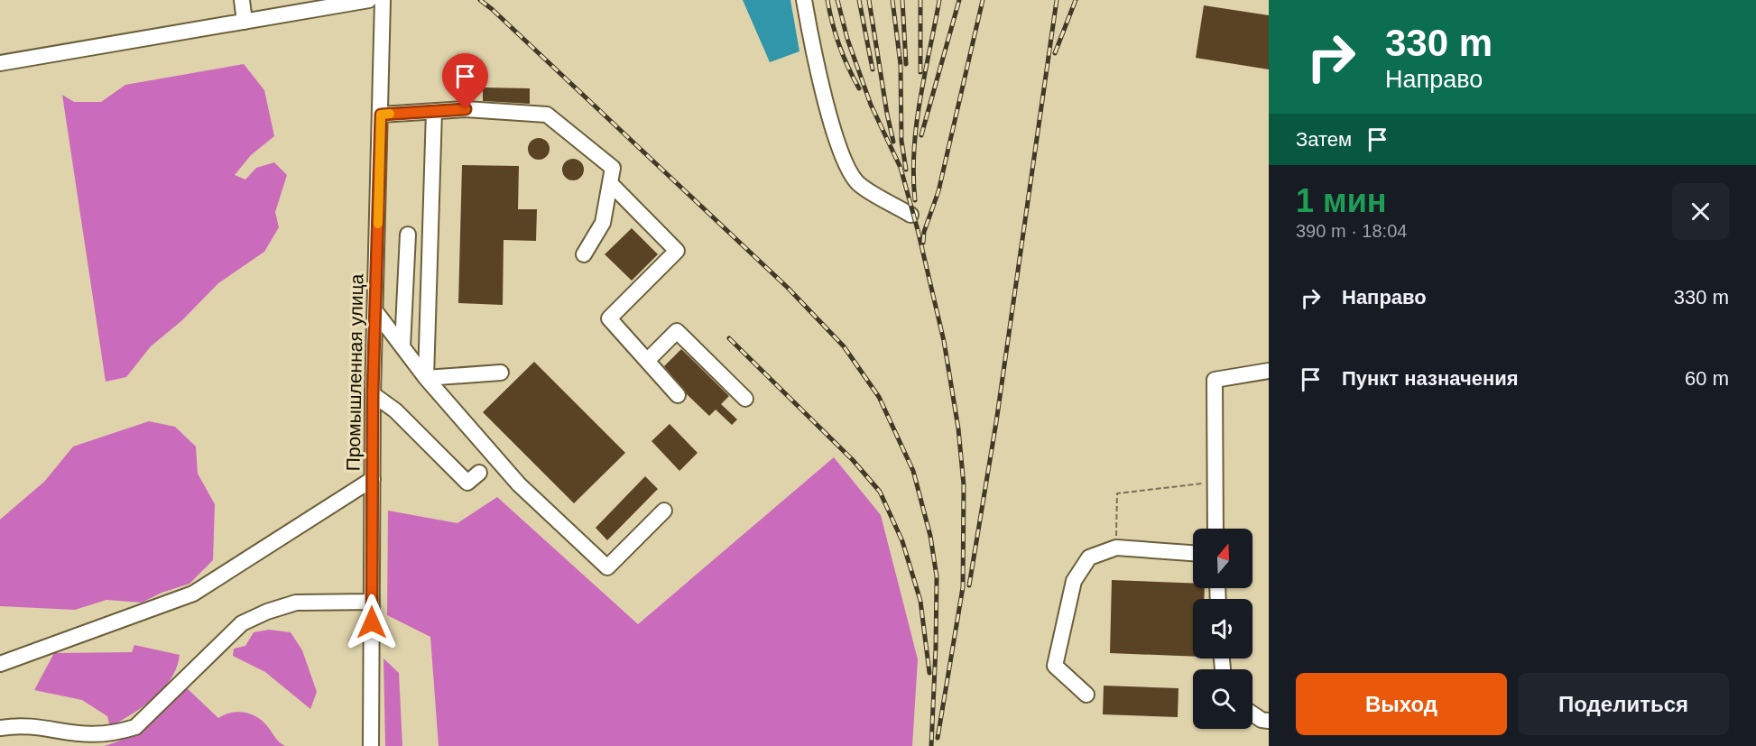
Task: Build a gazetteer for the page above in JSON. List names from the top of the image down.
{
  "streets": {
    "street": ["Промышленная улица"]
  },
  "north": "top",
  "page": {
    "turn": ["330 m", "Направо"],
    "then": "Затем",
    "heading": ["1 мин", "390 m · 18:04"],
    "list": [
      {
        "name": "Направо",
        "value": "330 m"
      },
      {
        "name": "Пункт назначения",
        "value": "60 m"
      }
    ],
    "buttons": ["Выход", "Поделиться"]
  }
}
